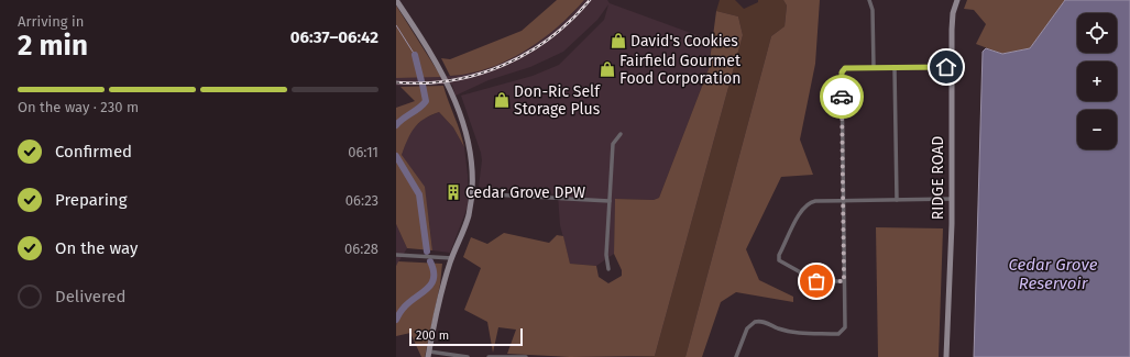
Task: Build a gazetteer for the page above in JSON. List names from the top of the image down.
{
  "streets": {
    "street": ["RIDGE ROAD"]
  },
  "water": ["Cedar Grove Reservoir"],
  "places": {
    "shop": ["David's Cookies", "Fairfield Gourmet Food Corporation", "Don-Ric Self Storage Plus"],
    "building": ["Cedar Grove DPW"]
  },
  "scale_bar": "200 m",
  "page": {
    "heading": ["2 min", "Arriving in", "06:37–06:42"],
    "map_buttons": ["+", "−"],
    "bar": "On the way · 230 m",
    "list": [
      ["Confirmed", "06:11"],
      ["Preparing", "06:23"],
      ["On the way", "06:28"],
      "Delivered"
    ],
    "scale": "200 m"
  }
}
